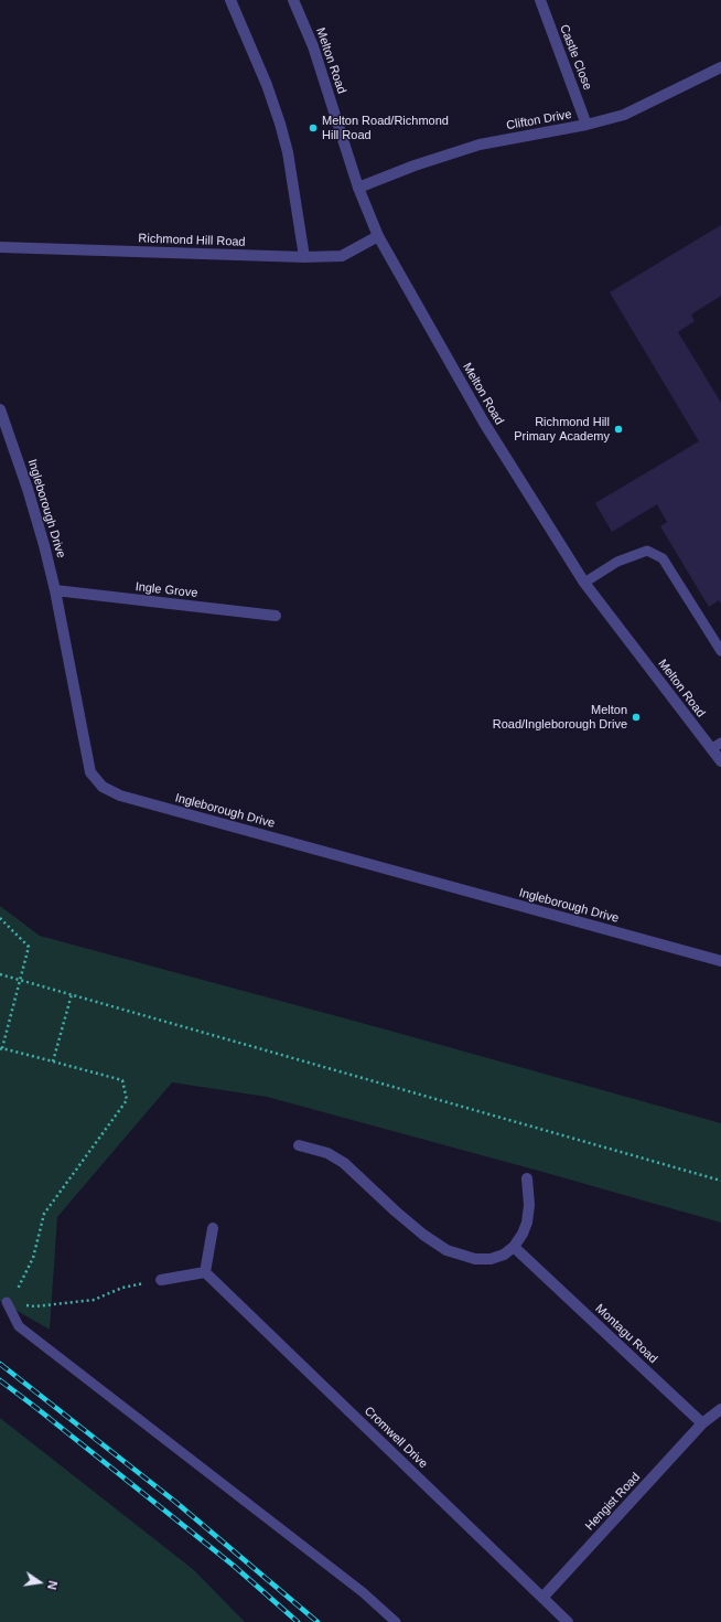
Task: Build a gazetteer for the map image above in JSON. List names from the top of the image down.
{
  "streets": {
    "street": [
      "Castle Close",
      "Melton Road",
      "Clifton Drive",
      "Richmond Hill Road",
      "Ingleborough Drive",
      "Ingle Grove",
      "Montagu Road",
      "Cromwell Drive",
      "Hengist Road"
    ]
  },
  "crossings": [
    ["Castle Close", "Clifton Drive"],
    ["Melton Road", "Clifton Drive"],
    ["Melton Road", "Richmond Hill Road"],
    ["Ingleborough Drive", "Ingle Grove"],
    ["Montagu Road", "Hengist Road"],
    ["Cromwell Drive", "Hengist Road"]
  ],
  "places": ["Melton Road/Richmond Hill Road", "Richmond Hill Primary Academy", "Melton Road/Ingleborough Drive"],
  "north": "right"
}
